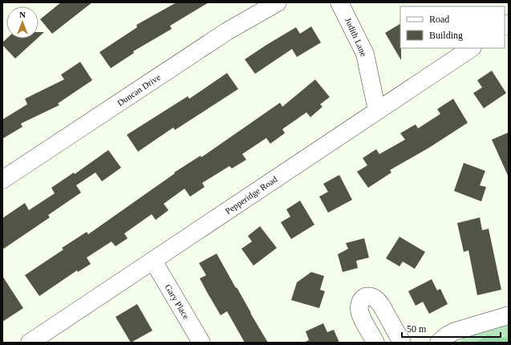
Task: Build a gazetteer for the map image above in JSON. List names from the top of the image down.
{
  "streets": {
    "street": [
      "Judith Lane",
      "Duncan Drive",
      "Pepperidge Road",
      "Gary Place"
    ]
  },
  "crossings": [
    ["Judith Lane", "Pepperidge Road"],
    ["Pepperidge Road", "Gary Place"]
  ],
  "legend": ["Road", "Building"],
  "scale_bar": "50 m",
  "north": "top"
}
